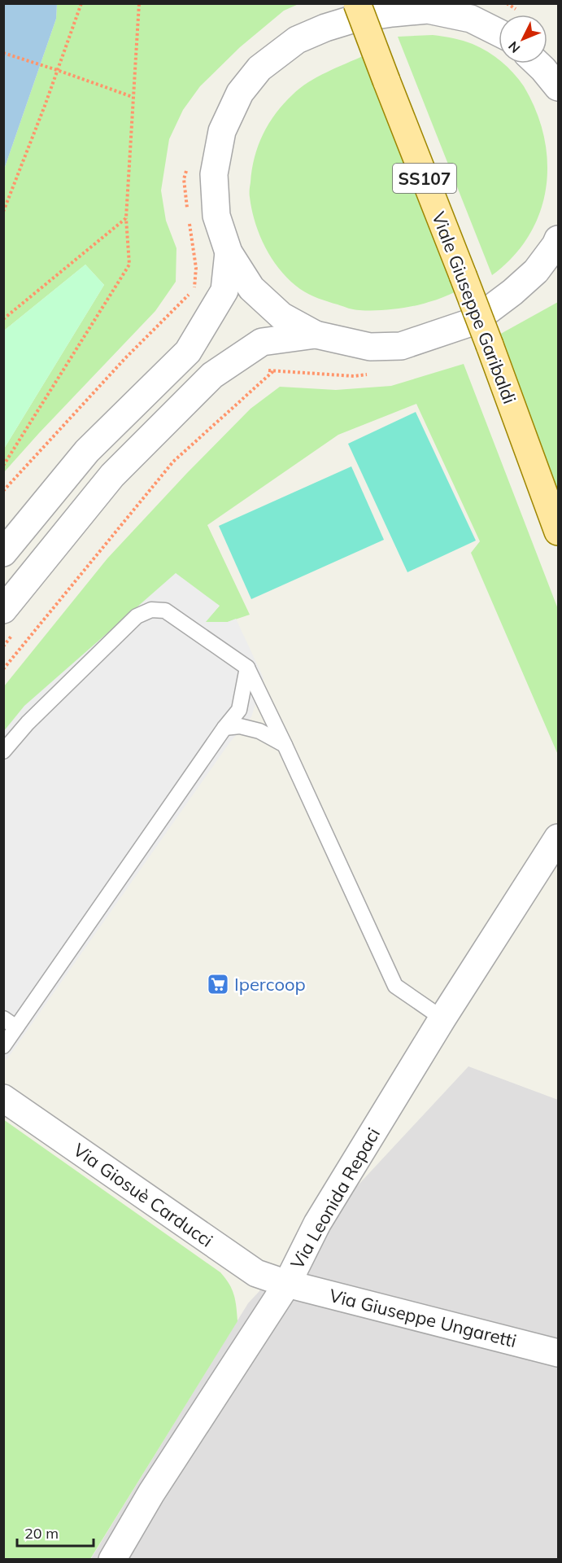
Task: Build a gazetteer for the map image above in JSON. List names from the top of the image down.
{
  "streets": {
    "main road": ["SS107", "Viale Giuseppe Garibaldi"],
    "street": ["Via Giosuè Carducci", "Via Leonida Repaci", "Via Giuseppe Ungaretti"]
  },
  "crossings": [
    ["Via Giosuè Carducci", "Via Leonida Repaci"],
    ["Via Giosuè Carducci", "Via Giuseppe Ungaretti"],
    ["Via Leonida Repaci", "Via Giuseppe Ungaretti"]
  ],
  "places": {
    "supermarket": ["Ipercoop"]
  },
  "scale_bar": "20 m",
  "north": "bottom left"
}
